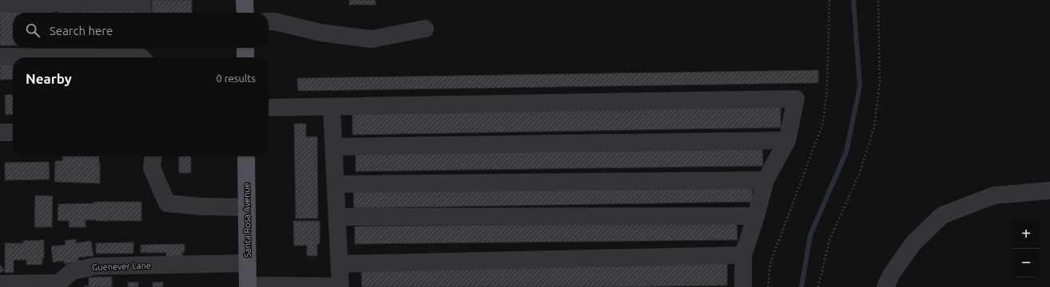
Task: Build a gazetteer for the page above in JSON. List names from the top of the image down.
{
  "streets": {
    "main road": ["Santa Rosa Avenue"],
    "street": ["Guenever Lane"]
  },
  "crossings": [
    ["Santa Rosa Avenue", "Guenever Lane"]
  ],
  "page": {
    "search": "Search here",
    "heading": ["Nearby", "0 results"],
    "map_buttons": ["+", "−"]
  }
}
